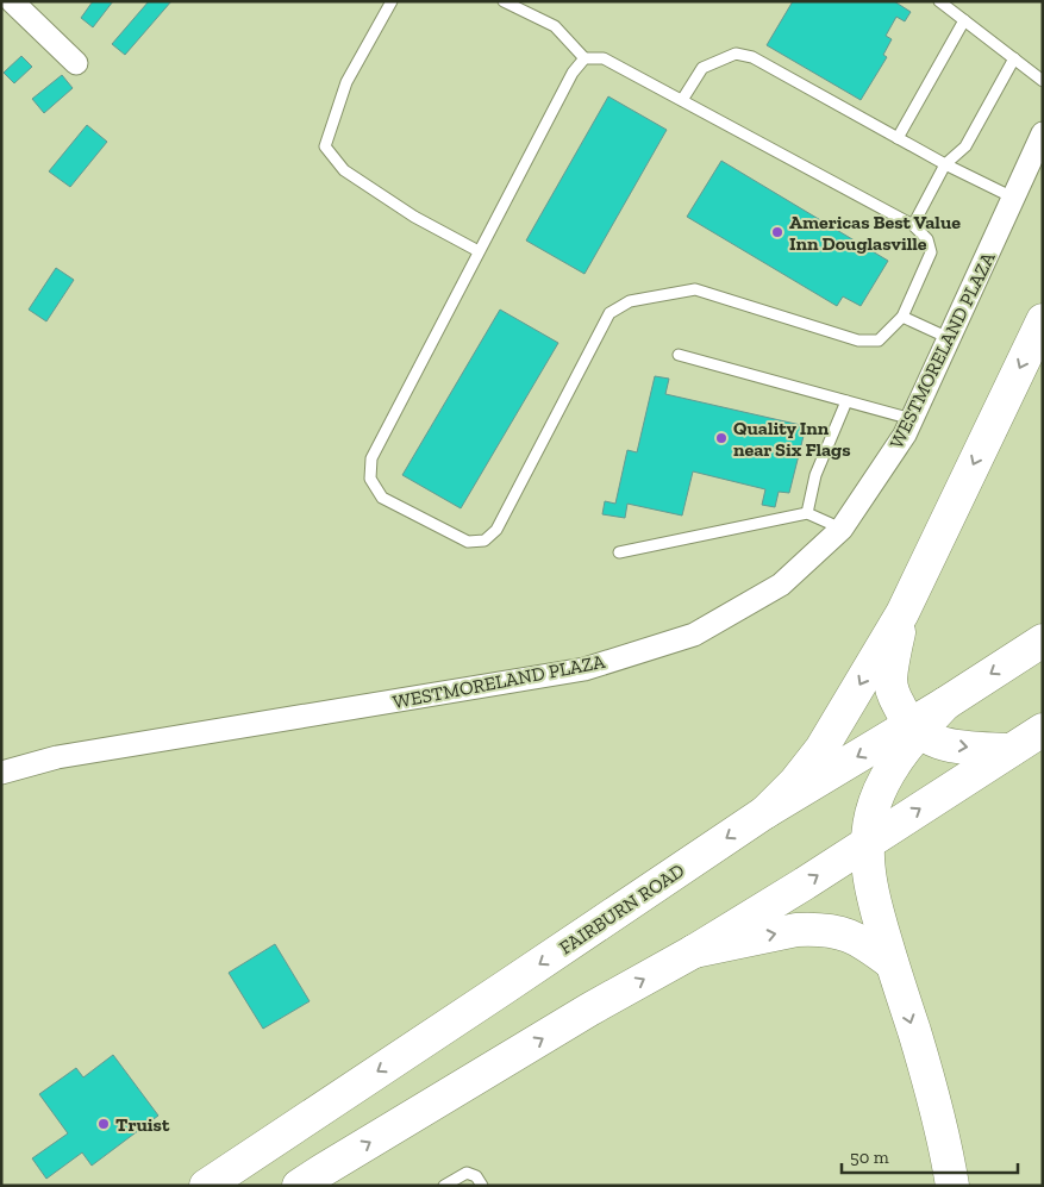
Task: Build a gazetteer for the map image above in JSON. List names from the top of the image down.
{
  "streets": {
    "main road": ["FAIRBURN ROAD"],
    "street": ["WESTMORELAND PLAZA"]
  },
  "places": ["Americas Best Value Inn Douglasville", "Quality Inn near Six Flags", "Truist"],
  "scale_bar": "50 m"
}
